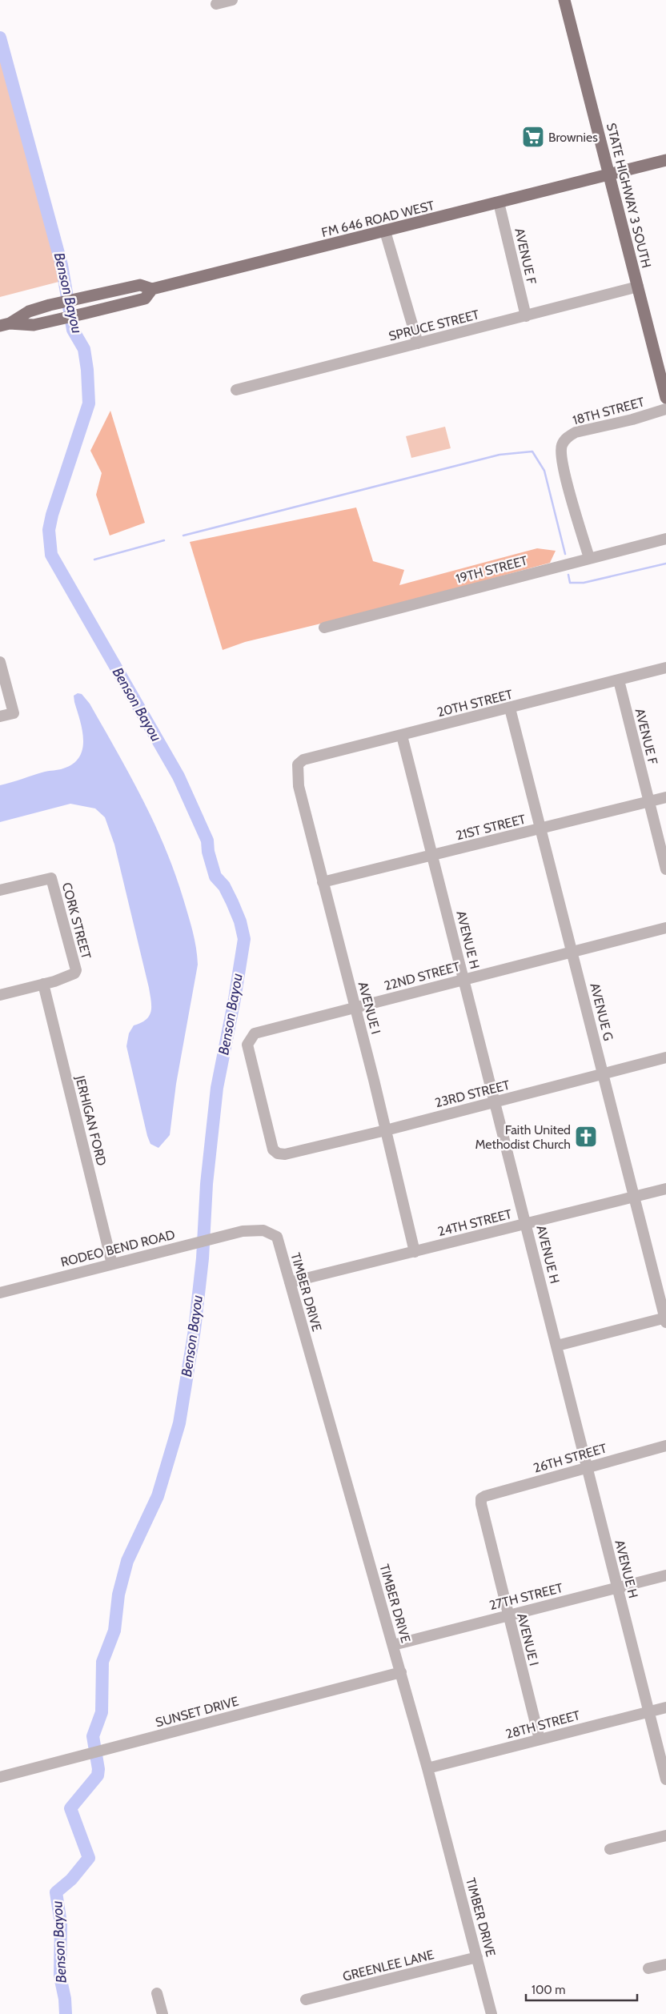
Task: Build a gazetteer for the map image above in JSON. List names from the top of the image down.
{
  "streets": {
    "main road": ["STATE HIGHWAY 3 SOUTH", "FM 646 ROAD WEST"],
    "street": [
      "AVENUE F",
      "SPRUCE STREET",
      "18TH STREET",
      "19TH STREET",
      "20TH STREET",
      "21ST STREET",
      "CORK STREET",
      "AVENUE H",
      "22ND STREET",
      "AVENUE I",
      "AVENUE G",
      "23RD STREET",
      "JERHIGAN FORD",
      "24TH STREET",
      "RODEO BEND ROAD",
      "TIMBER DRIVE",
      "26TH STREET",
      "27TH STREET",
      "SUNSET DRIVE",
      "28TH STREET",
      "GREENLEE LANE"
    ]
  },
  "crossings": [
    ["STATE HIGHWAY 3 SOUTH", "FM 646 ROAD WEST"],
    ["STATE HIGHWAY 3 SOUTH", "SPRUCE STREET"],
    ["FM 646 ROAD WEST", "AVENUE F"],
    ["AVENUE F", "SPRUCE STREET"],
    ["AVENUE F", "20TH STREET"],
    ["AVENUE F", "21ST STREET"],
    ["18TH STREET", "19TH STREET"],
    ["20TH STREET", "AVENUE H"],
    ["20TH STREET", "AVENUE I"],
    ["20TH STREET", "AVENUE G"],
    ["21ST STREET", "AVENUE H"],
    ["21ST STREET", "AVENUE I"],
    ["21ST STREET", "AVENUE G"],
    ["CORK STREET", "JERHIGAN FORD"],
    ["AVENUE H", "22ND STREET"],
    ["AVENUE H", "23RD STREET"],
    ["AVENUE H", "24TH STREET"],
    ["AVENUE H", "26TH STREET"],
    ["AVENUE H", "27TH STREET"],
    ["AVENUE H", "28TH STREET"],
    ["22ND STREET", "AVENUE I"],
    ["22ND STREET", "AVENUE G"],
    ["22ND STREET", "23RD STREET"],
    ["AVENUE I", "23RD STREET"],
    ["AVENUE I", "24TH STREET"],
    ["AVENUE I", "26TH STREET"],
    ["AVENUE I", "27TH STREET"],
    ["AVENUE I", "28TH STREET"],
    ["AVENUE G", "23RD STREET"],
    ["AVENUE G", "24TH STREET"],
    ["JERHIGAN FORD", "RODEO BEND ROAD"],
    ["24TH STREET", "TIMBER DRIVE"],
    ["RODEO BEND ROAD", "TIMBER DRIVE"],
    ["TIMBER DRIVE", "27TH STREET"],
    ["TIMBER DRIVE", "SUNSET DRIVE"],
    ["TIMBER DRIVE", "28TH STREET"],
    ["TIMBER DRIVE", "GREENLEE LANE"]
  ],
  "water": ["Benson Bayou"],
  "places": {
    "supermarket": ["Brownies"],
    "church": ["Faith United Methodist Church"]
  },
  "scale_bar": "100 m"
}
